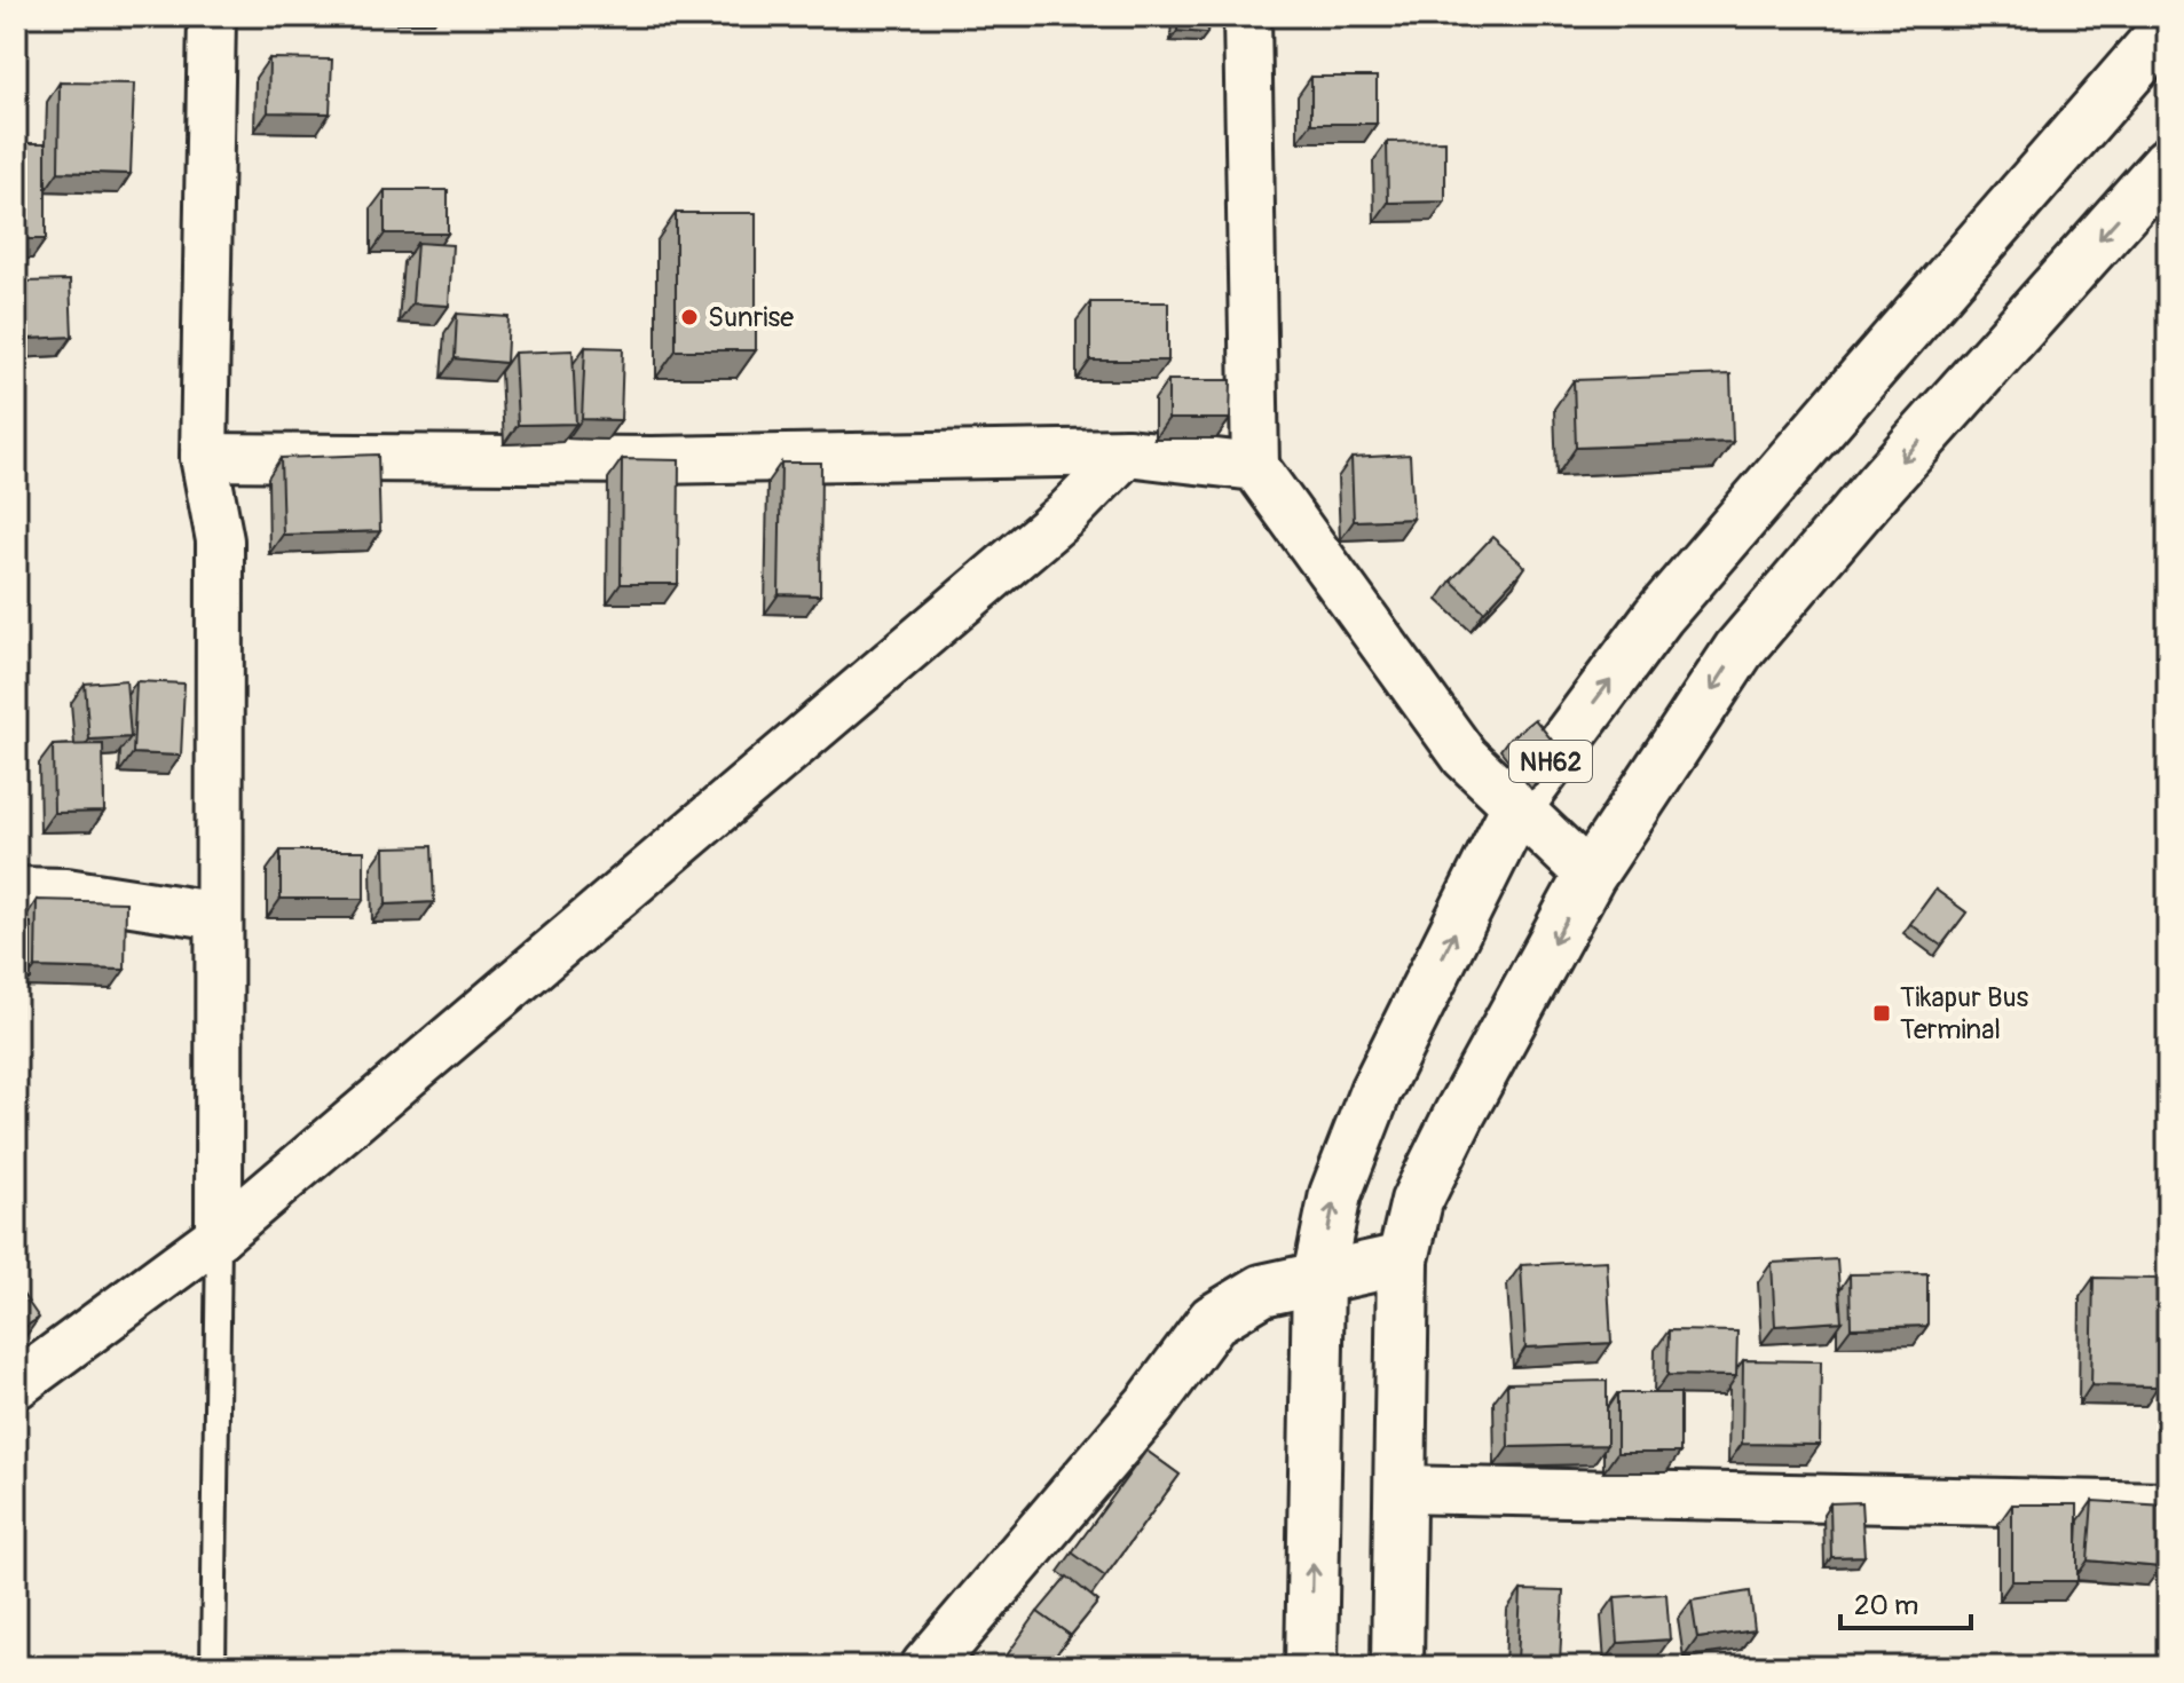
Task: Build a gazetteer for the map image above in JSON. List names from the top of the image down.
{
  "streets": {
    "main road": ["NH62"]
  },
  "places": {
    "other": ["Sunrise"],
    "transit": ["Tikapur Bus Terminal"]
  },
  "scale_bar": "20 m"
}
